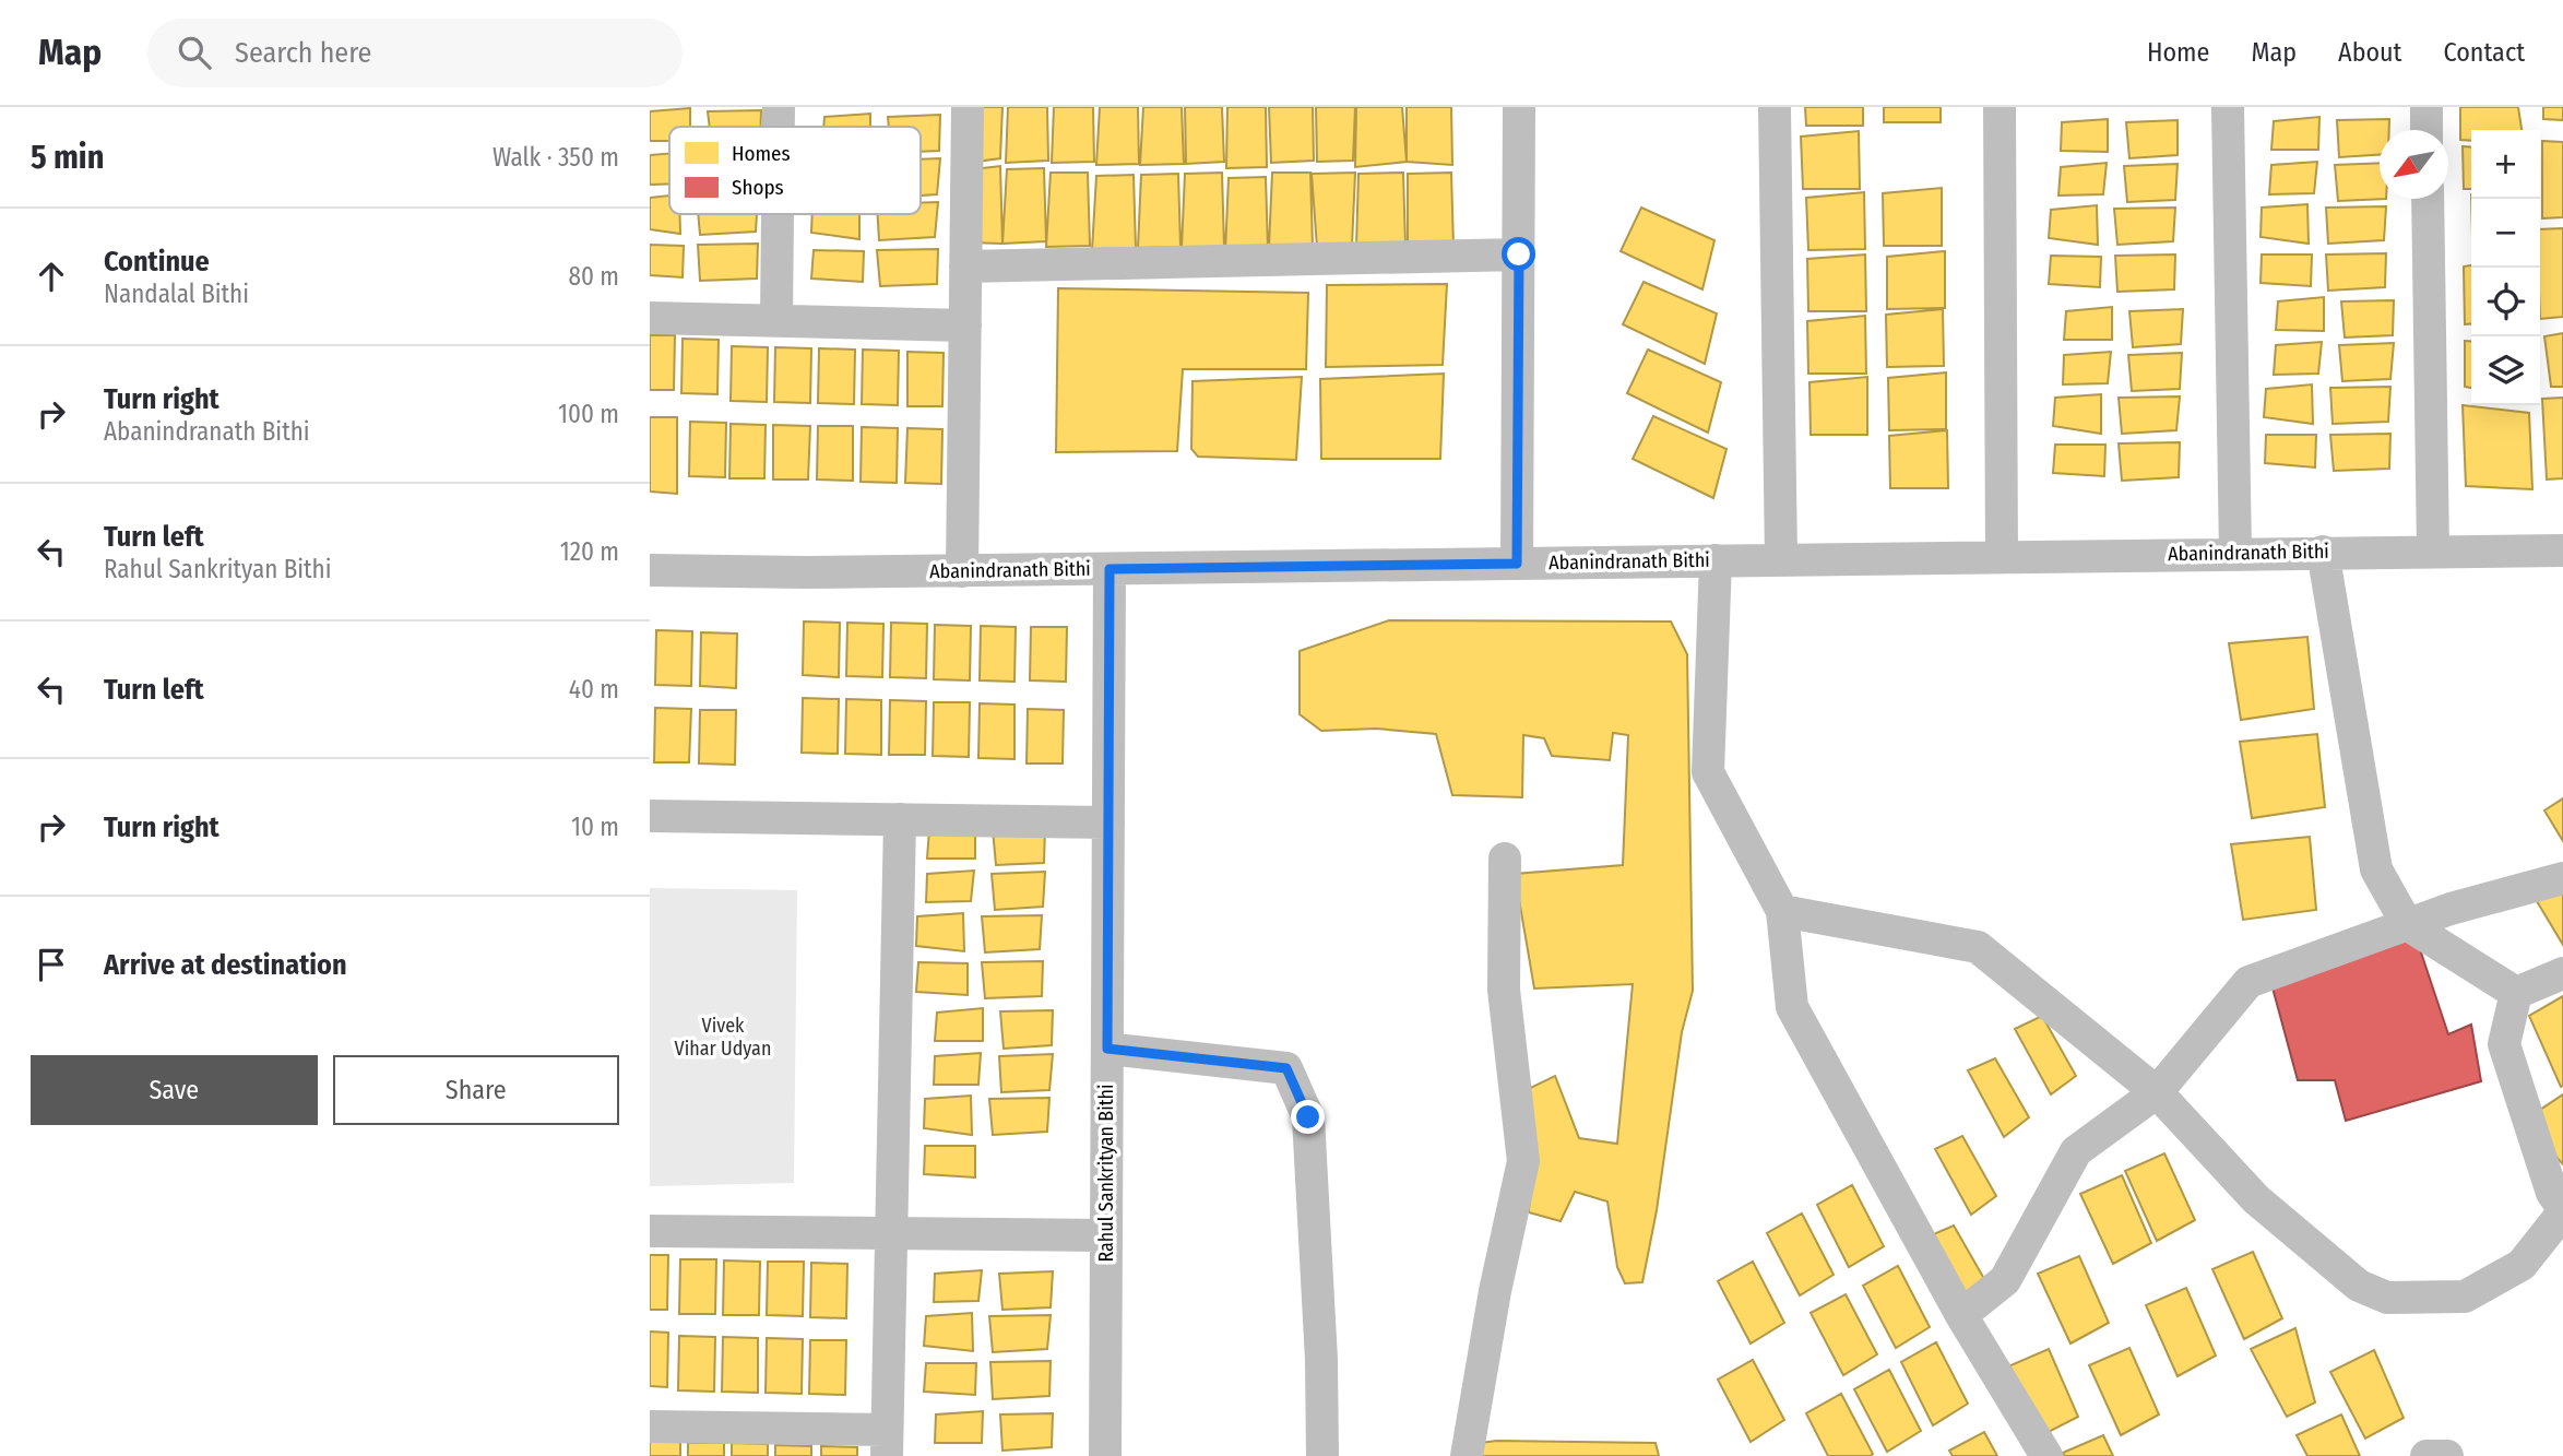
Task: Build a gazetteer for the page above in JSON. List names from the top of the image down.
{
  "streets": {
    "street": ["Abanindranath Bithi", "Rahul Sankrityan Bithi"]
  },
  "crossings": [
    ["Abanindranath Bithi", "Rahul Sankrityan Bithi"]
  ],
  "parks": ["Vivek Vihar Udyan"],
  "legend": ["Homes", "Shops"],
  "north": "bottom left",
  "page": {
    "header": "Map",
    "search": "Search here",
    "nav": [
      "Home",
      "Map",
      "About",
      "Contact"
    ],
    "heading": ["5 min", "Walk · 350 m"],
    "map_buttons": ["+", "−"],
    "list": [
      ["Continue", "Nandalal Bithi", "80 m"],
      ["Turn right", "Abanindranath Bithi", "100 m"],
      ["Turn left", "Rahul Sankrityan Bithi", "120 m"],
      ["Turn left", "40 m"],
      ["Turn right", "10 m"],
      "Arrive at destination"
    ],
    "buttons": ["Save", "Share"]
  }
}
